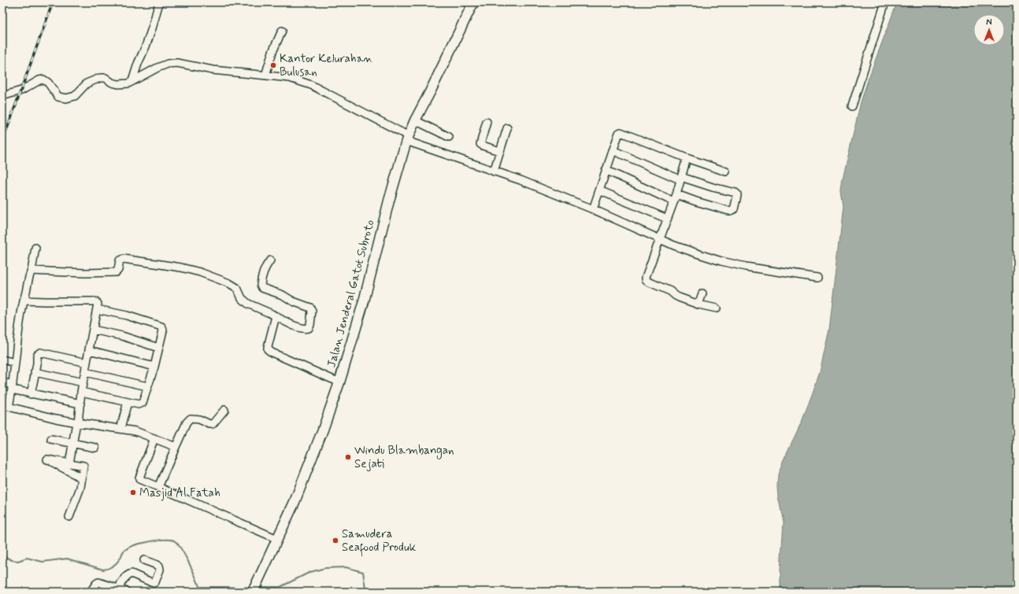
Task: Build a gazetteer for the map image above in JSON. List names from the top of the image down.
{
  "streets": {
    "highway": ["Jalan Jenderal Gatot Subroto"]
  },
  "places": [
    "Kantor Kelurahan Bulusan",
    "Windu Blambangan Sejati",
    "Masjid Al Fatah",
    "Samudera Seafood Produk"
  ],
  "north": "top"
}
